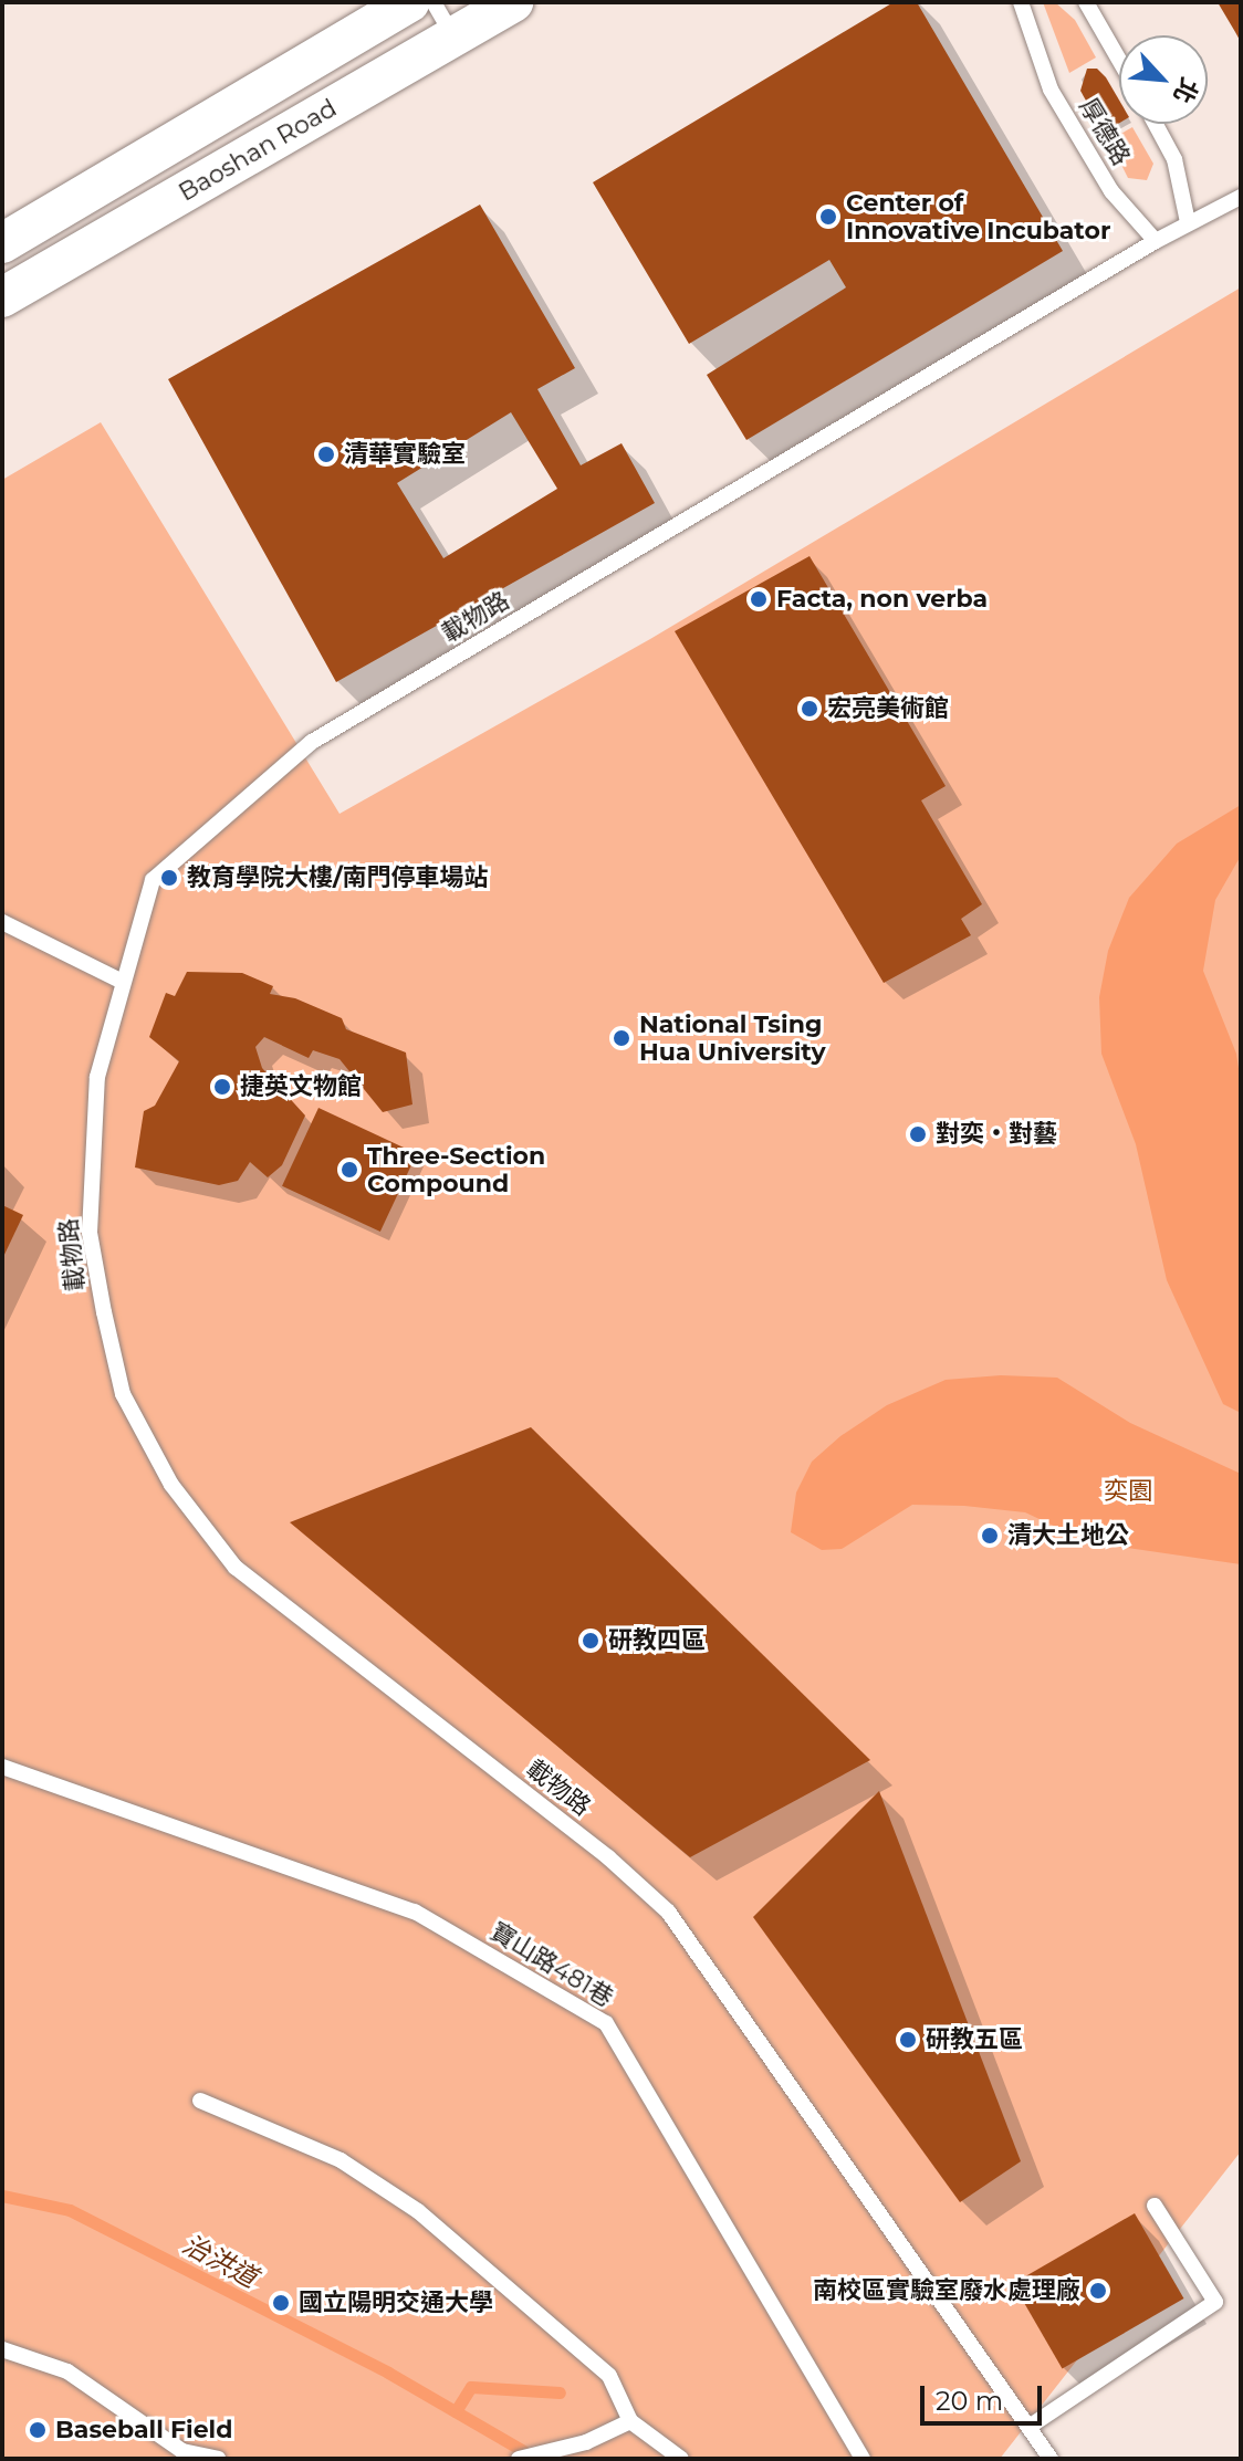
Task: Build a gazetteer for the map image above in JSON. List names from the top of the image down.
{
  "streets": {
    "street": ["Baoshan Road"],
    "lane": ["厚德路", "載物路", "寶山路481巷"]
  },
  "crossings": [
    ["厚德路", "載物路"]
  ],
  "water": ["治洪道"],
  "parks": ["奕園"],
  "places": [
    "Center of Innovative Incubator",
    "清華實驗室",
    "Facta, non verba",
    "宏亮美術館",
    "教育學院大樓/南門停車場站",
    "National Tsing Hua University",
    "捷英文物館",
    "對奕‧對藝",
    "Three-Section Compound",
    "清大土地公",
    "研教四區",
    "研教五區",
    "南校區實驗室廢水處理廠",
    "國立陽明交通大學",
    "Baseball Field"
  ],
  "scale_bar": "20 m",
  "north": "bottom right"
}
